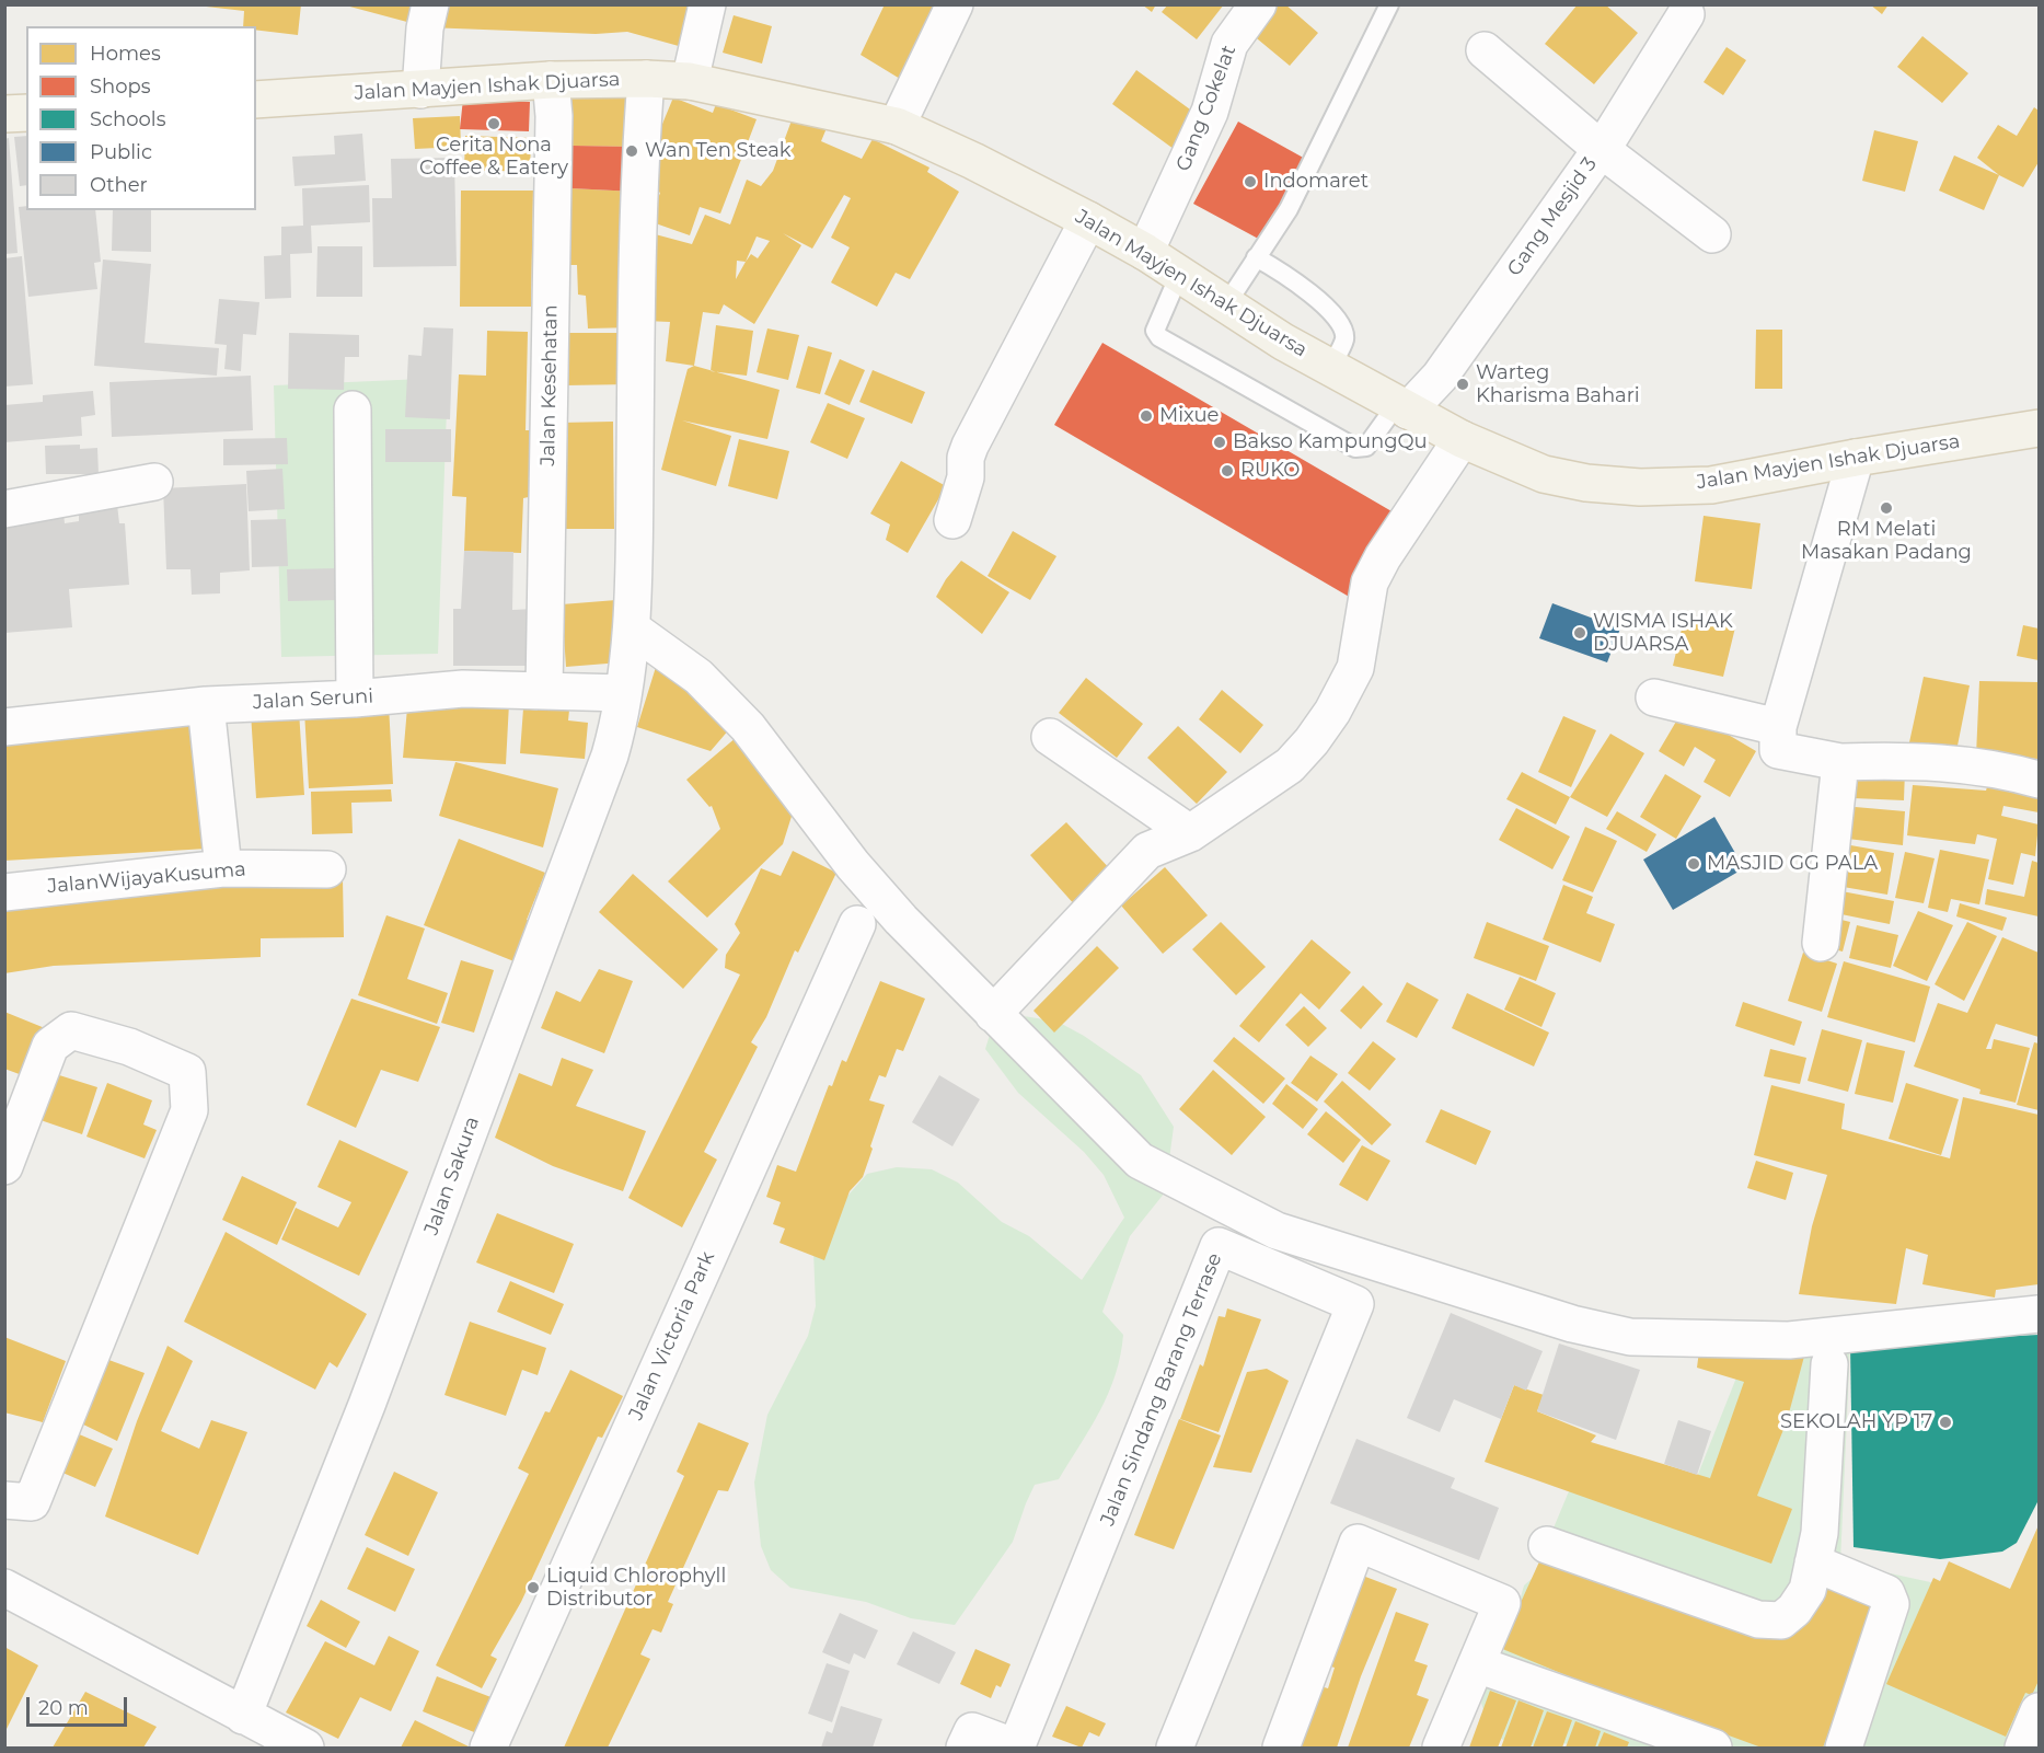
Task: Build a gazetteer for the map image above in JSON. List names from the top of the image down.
{
  "streets": {
    "main road": ["Jalan Mayjen Ishak Djuarsa"],
    "street": [
      "Gang Cokelat",
      "Gang Mesjid 3",
      "Jalan Kesehatan",
      "Jalan Seruni",
      "JalanWijayaKusuma",
      "Jalan Sakura",
      "Jalan Victoria Park",
      "Jalan Sindang Barang Terrase"
    ]
  },
  "crossings": [
    ["Jalan Mayjen Ishak Djuarsa", "Gang Cokelat"],
    ["Jalan Mayjen Ishak Djuarsa", "Gang Mesjid 3"],
    ["Jalan Mayjen Ishak Djuarsa", "Jalan Kesehatan"],
    ["Jalan Mayjen Ishak Djuarsa", "Jalan Sakura"],
    ["Jalan Kesehatan", "Jalan Seruni"],
    ["Jalan Seruni", "Jalan Sakura"]
  ],
  "places": [
    "Cerita Nona Coffee & Eatery",
    "Wan Ten Steak",
    "Indomaret",
    "Warteg Kharisma Bahari",
    "Mixue",
    "Bakso KampungQu",
    "RUKO",
    "RM Melati Masakan Padang",
    "WISMA ISHAK DJUARSA",
    "MASJID GG PALA",
    "SEKOLAH YP 17",
    "Liquid Chlorophyll Distributor"
  ],
  "legend": [
    "Homes",
    "Shops",
    "Schools",
    "Public",
    "Other"
  ],
  "scale_bar": "20 m"
}
